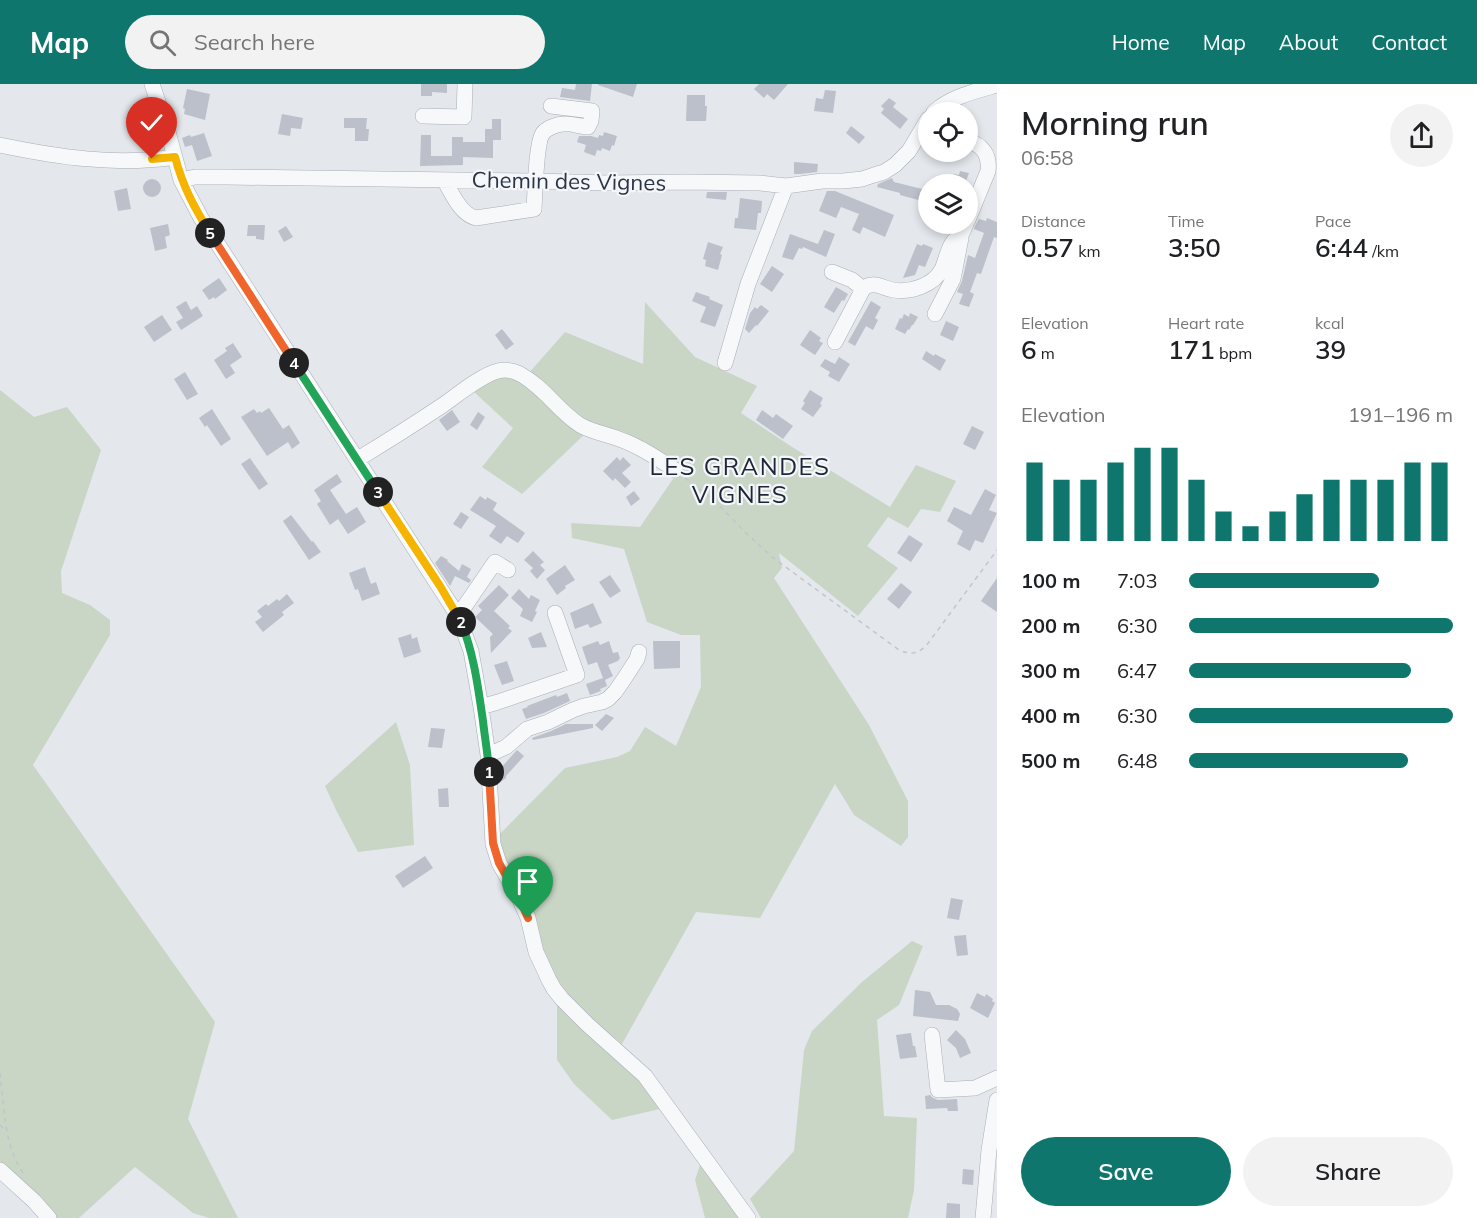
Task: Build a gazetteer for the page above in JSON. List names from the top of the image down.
{
  "streets": {
    "street": ["Chemin des Vignes"]
  },
  "districts": ["LES GRANDES VIGNES"],
  "page": {
    "header": "Map",
    "search": "Search here",
    "nav": [
      "Home",
      "Map",
      "About",
      "Contact"
    ],
    "heading": ["Morning run", "06:58"],
    "stats": [
      ["Distance", "0.57 km"],
      ["Time", "3:50"],
      ["Pace", "6:44 /km"],
      ["Elevation", "6 m"],
      ["Heart rate", "171 bpm"],
      ["kcal", "39"]
    ],
    "pins": [
      "5",
      "4",
      "3",
      "2",
      "1"
    ],
    "chart": ["Elevation", "191–196 m"],
    "list": [
      {
        "name": "100 m",
        "note": "7:03"
      },
      {
        "name": "200 m",
        "note": "6:30"
      },
      {
        "name": "300 m",
        "note": "6:47"
      },
      {
        "name": "400 m",
        "note": "6:30"
      },
      {
        "name": "500 m",
        "note": "6:48"
      }
    ],
    "buttons": ["Save", "Share"]
  }
}
